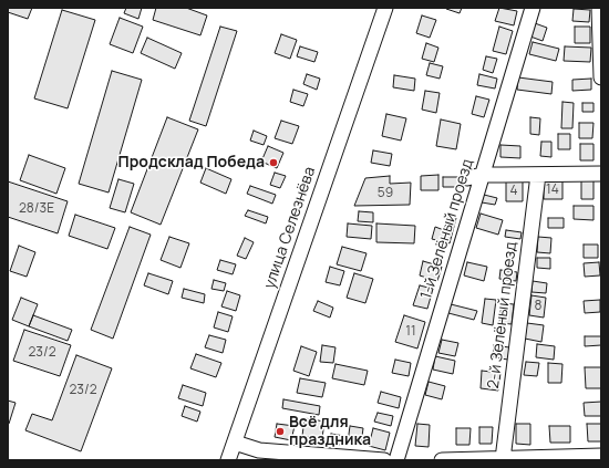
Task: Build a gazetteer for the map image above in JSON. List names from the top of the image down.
{
  "streets": {
    "street": ["улица Селезнёва", "1-й Зелёный проезд", "2-й Зелёный проезд"]
  },
  "places": ["Продсклад Победа", "Всё для праздника"],
  "house_numbers": [
    "14",
    "4",
    "59",
    "28/3Е",
    "8",
    "11",
    "23/2",
    "23/2"
  ]
}
